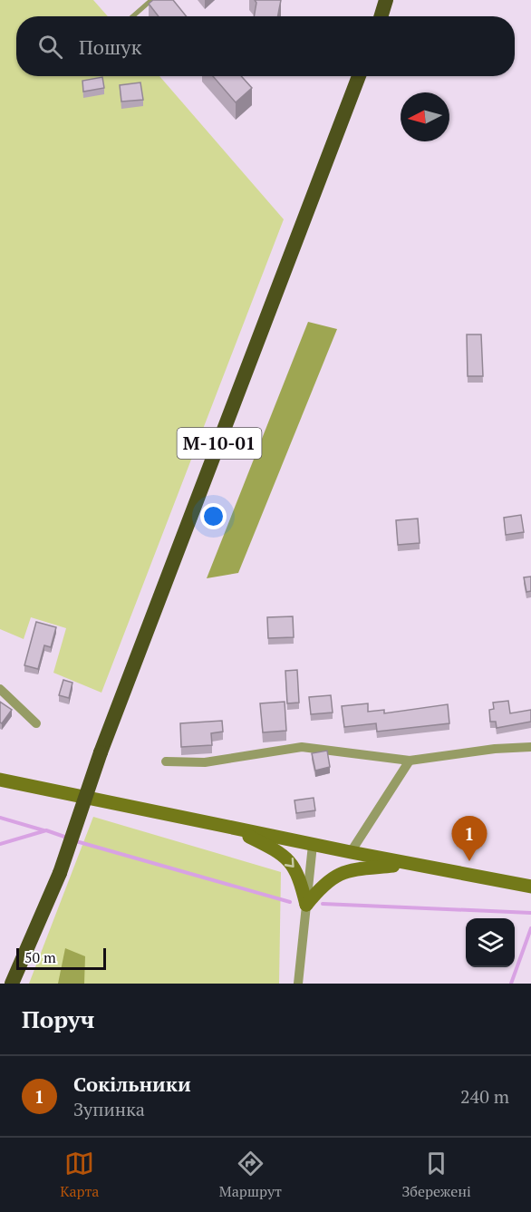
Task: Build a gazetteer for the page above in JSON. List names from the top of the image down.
{
  "streets": {
    "highway": ["М-10-01"]
  },
  "scale_bar": "50 m",
  "north": "left",
  "page": {
    "search": "Пошук",
    "pins": "1",
    "scale": "50 m",
    "heading": "Поруч",
    "list": [
      {
        "mark": "1",
        "name": "Сокільники",
        "note": "Зупинка",
        "value": "240 m"
      }
    ],
    "nav": ["Карта", "Маршрут", "Збережені"]
  }
}
